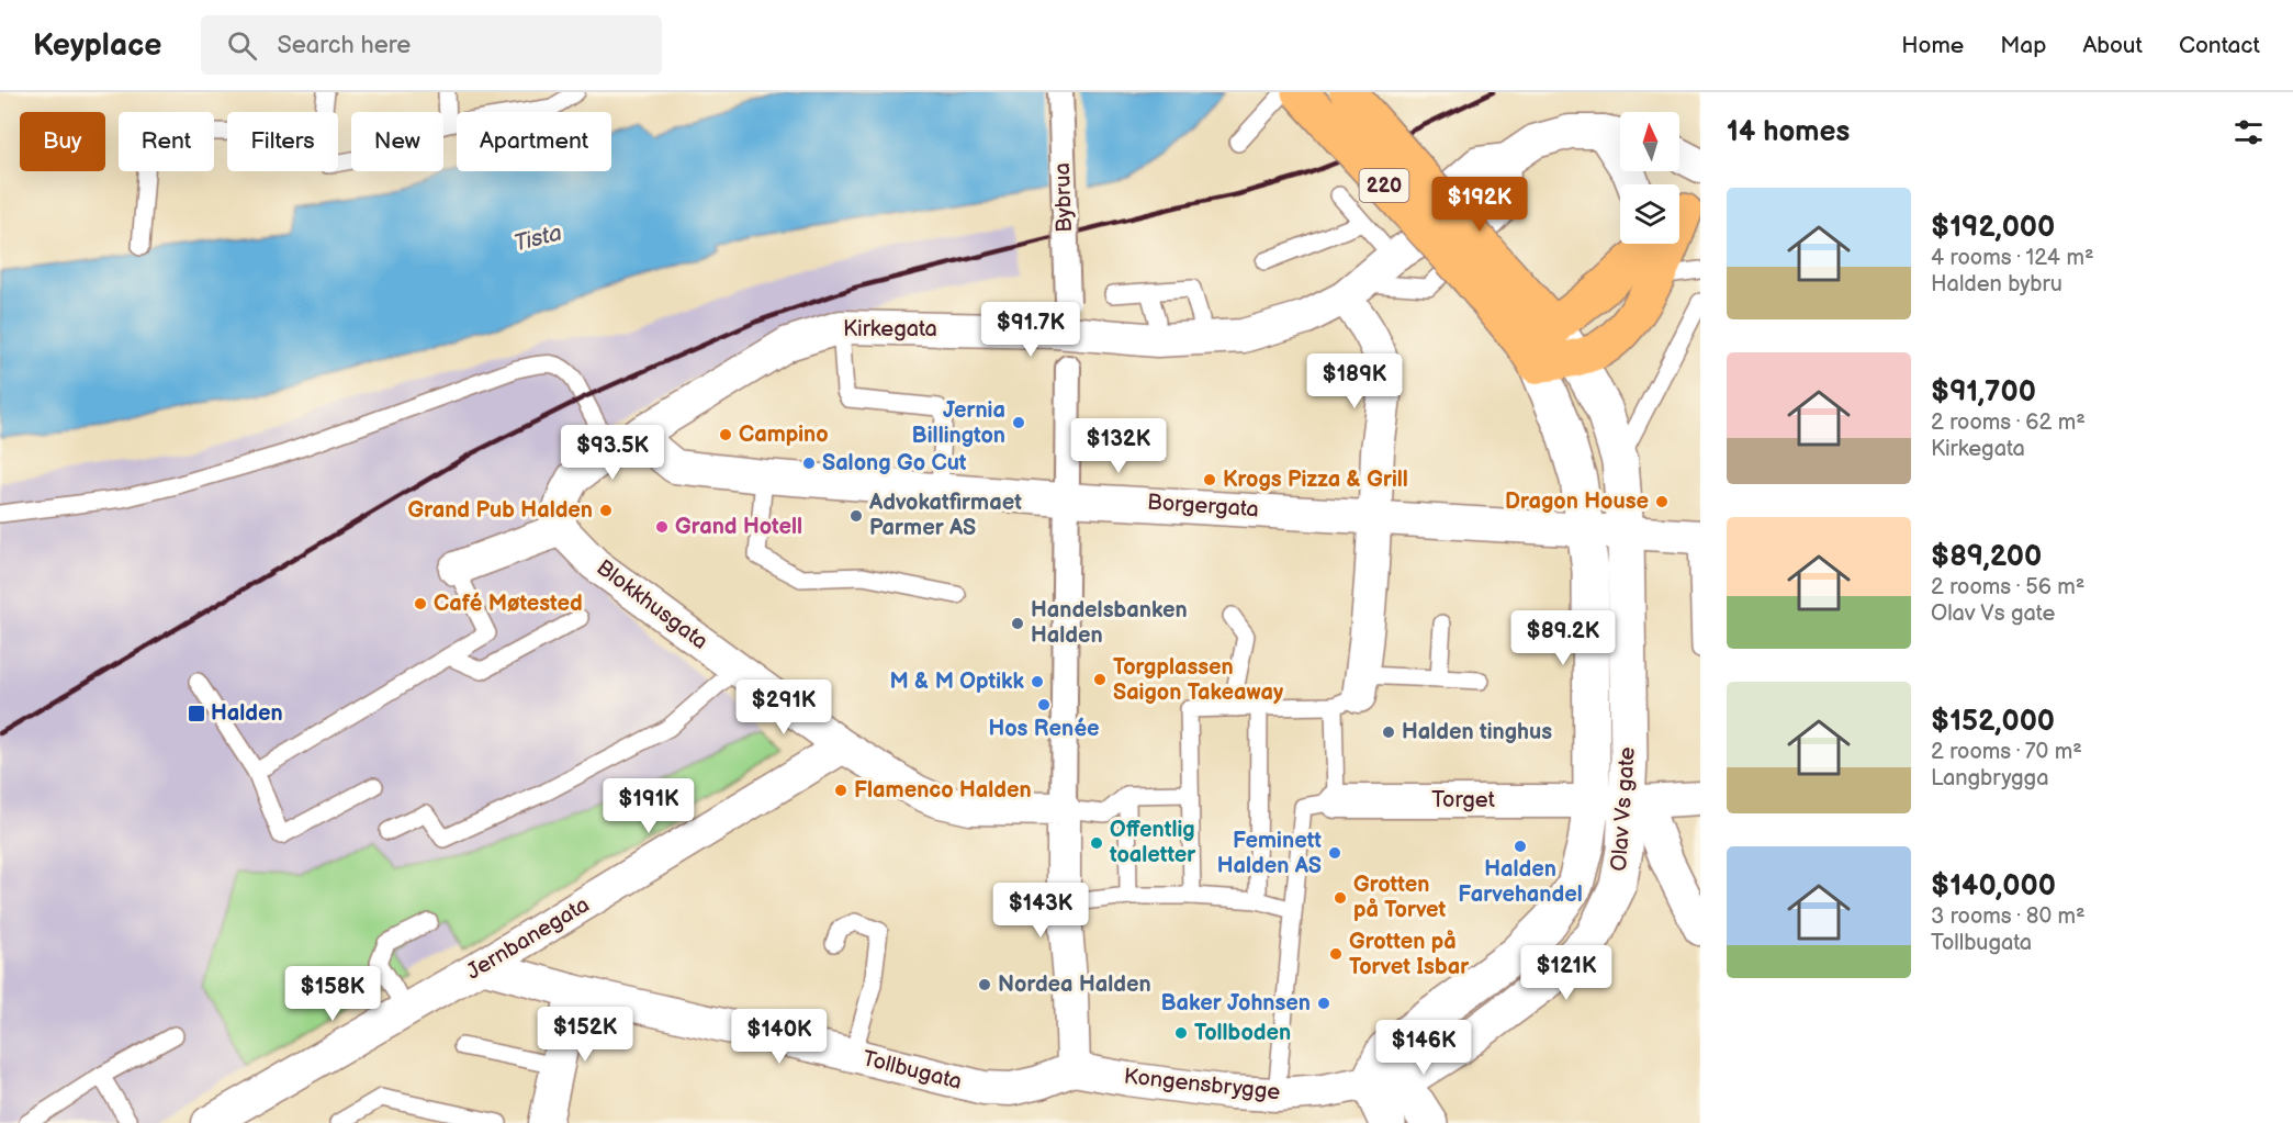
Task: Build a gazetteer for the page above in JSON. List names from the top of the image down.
{
  "streets": {
    "main road": ["220", "Olav Vs gate"],
    "street": [
      "Bybrua",
      "Kirkegata",
      "Borgergata",
      "Blokkhusgata",
      "Torget",
      "Jernbanegata",
      "Tollbugata",
      "Kongensbrygge"
    ]
  },
  "crossings": [
    ["220", "Olav Vs gate"],
    ["Kirkegata", "Borgergata"],
    ["Kirkegata", "Blokkhusgata"],
    ["Borgergata", "Olav Vs gate"],
    ["Blokkhusgata", "Jernbanegata"],
    ["Torget", "Olav Vs gate"],
    ["Olav Vs gate", "Kongensbrygge"],
    ["Jernbanegata", "Tollbugata"],
    ["Tollbugata", "Kongensbrygge"]
  ],
  "water": ["Tista"],
  "places": {
    "other": [
      "Jernia Billington",
      "Campino",
      "Salong Go Cut",
      "Krogs Pizza & Grill",
      "Dragon House",
      "Grand Pub Halden",
      "Advokatfirmaet Parmer AS",
      "Grand Hotell",
      "Café Møtested",
      "Handelsbanken Halden",
      "Torgplassen Saigon Takeaway",
      "M & M Optikk",
      "Hos Renée",
      "Halden tinghus",
      "Flamenco Halden",
      "Offentlig toaletter",
      "Halden Farvehandel",
      "Feminett Halden AS",
      "Grotten på Torvet",
      "Grotten på Torvet Isbar",
      "Nordea Halden",
      "Baker Johnsen",
      "Tollboden"
    ],
    "transit": ["Halden"]
  },
  "north": "top",
  "page": {
    "header": "Keyplace",
    "search": "Search here",
    "nav": [
      "Home",
      "Map",
      "About",
      "Contact"
    ],
    "heading": "14 homes",
    "chip": [
      "Buy",
      "Rent",
      "Filters",
      "New",
      "Apartment"
    ],
    "list": [
      {
        "name": "$192,000",
        "note": "4 rooms · 124 m² · Halden bybru"
      },
      {
        "name": "$91,700",
        "note": "2 rooms · 62 m² · Kirkegata"
      },
      {
        "name": "$89,200",
        "note": "2 rooms · 56 m² · Olav Vs gate"
      },
      {
        "name": "$152,000",
        "note": "2 rooms · 70 m² · Langbrygga"
      },
      {
        "name": "$140,000",
        "note": "3 rooms · 80 m² · Tollbugata"
      }
    ],
    "price": [
      "$192K",
      "$91.7K",
      "$189K",
      "$132K",
      "$93.5K",
      "$89.2K",
      "$291K",
      "$191K",
      "$143K",
      "$121K",
      "$158K",
      "$152K",
      "$140K",
      "$146K"
    ]
  }
}
